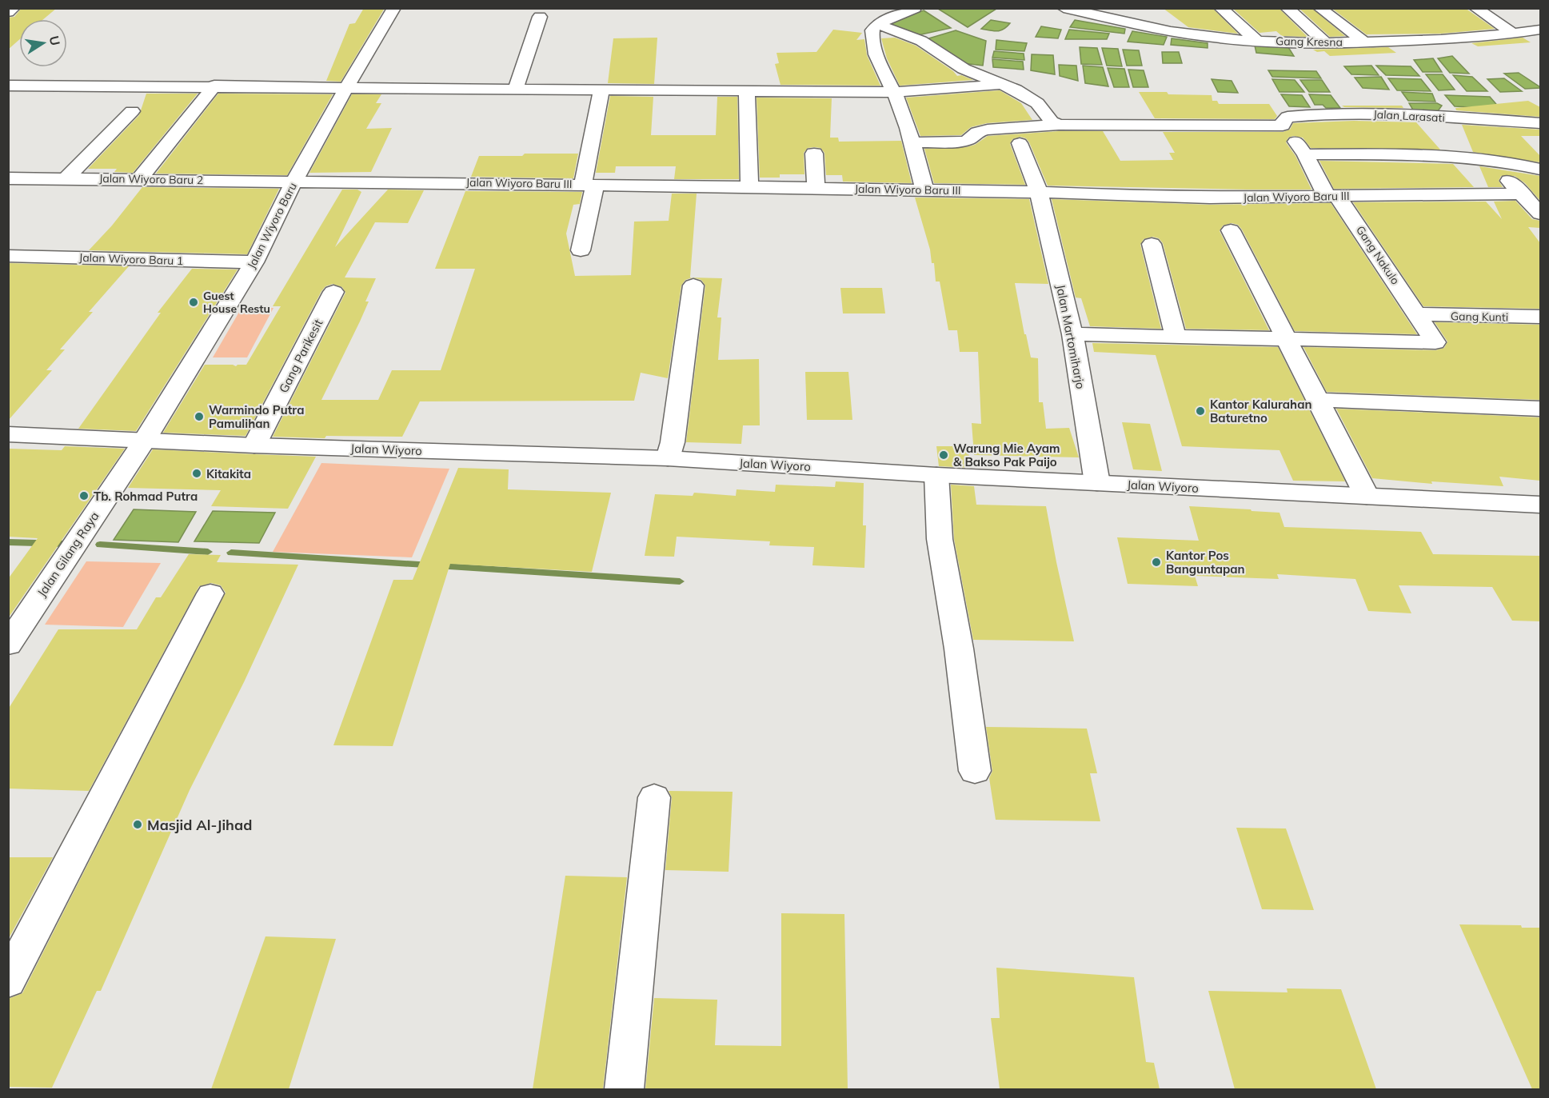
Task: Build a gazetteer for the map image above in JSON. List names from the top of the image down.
{
  "streets": {
    "street": [
      "Gang Kresna",
      "Jalan Larasati",
      "Jalan Wiyoro Baru 2",
      "Jalan Wiyoro Baru III",
      "Jalan Wiyoro Baru",
      "Gang Nakulo",
      "Jalan Wiyoro Baru 1",
      "Gang Kunti",
      "Jalan Martomiharjo",
      "Gang Parikesit",
      "Jalan Wiyoro",
      "Jalan Gilang Raya"
    ]
  },
  "crossings": [
    ["Jalan Larasati", "Gang Nakulo"],
    ["Jalan Wiyoro Baru 2", "Jalan Wiyoro Baru III"],
    ["Jalan Wiyoro Baru 2", "Jalan Wiyoro Baru"],
    ["Jalan Wiyoro Baru III", "Jalan Wiyoro Baru"],
    ["Jalan Wiyoro Baru III", "Gang Nakulo"],
    ["Jalan Wiyoro Baru III", "Jalan Martomiharjo"],
    ["Jalan Wiyoro Baru", "Jalan Wiyoro Baru 1"],
    ["Jalan Wiyoro Baru", "Jalan Wiyoro"],
    ["Jalan Wiyoro Baru", "Jalan Gilang Raya"],
    ["Gang Nakulo", "Gang Kunti"],
    ["Jalan Martomiharjo", "Jalan Wiyoro"],
    ["Gang Parikesit", "Jalan Wiyoro"],
    ["Jalan Wiyoro", "Jalan Gilang Raya"]
  ],
  "places": [
    "Guest House Restu",
    "Kantor Kalurahan Baturetno",
    "Warmindo Putra Pamulihan",
    "Warung Mie Ayam & Bakso Pak Paijo",
    "Kitakita",
    "Tb. Rohmad Putra",
    "Kantor Pos Banguntapan",
    "Masjid Al-Jihad"
  ],
  "north": "right"
}
